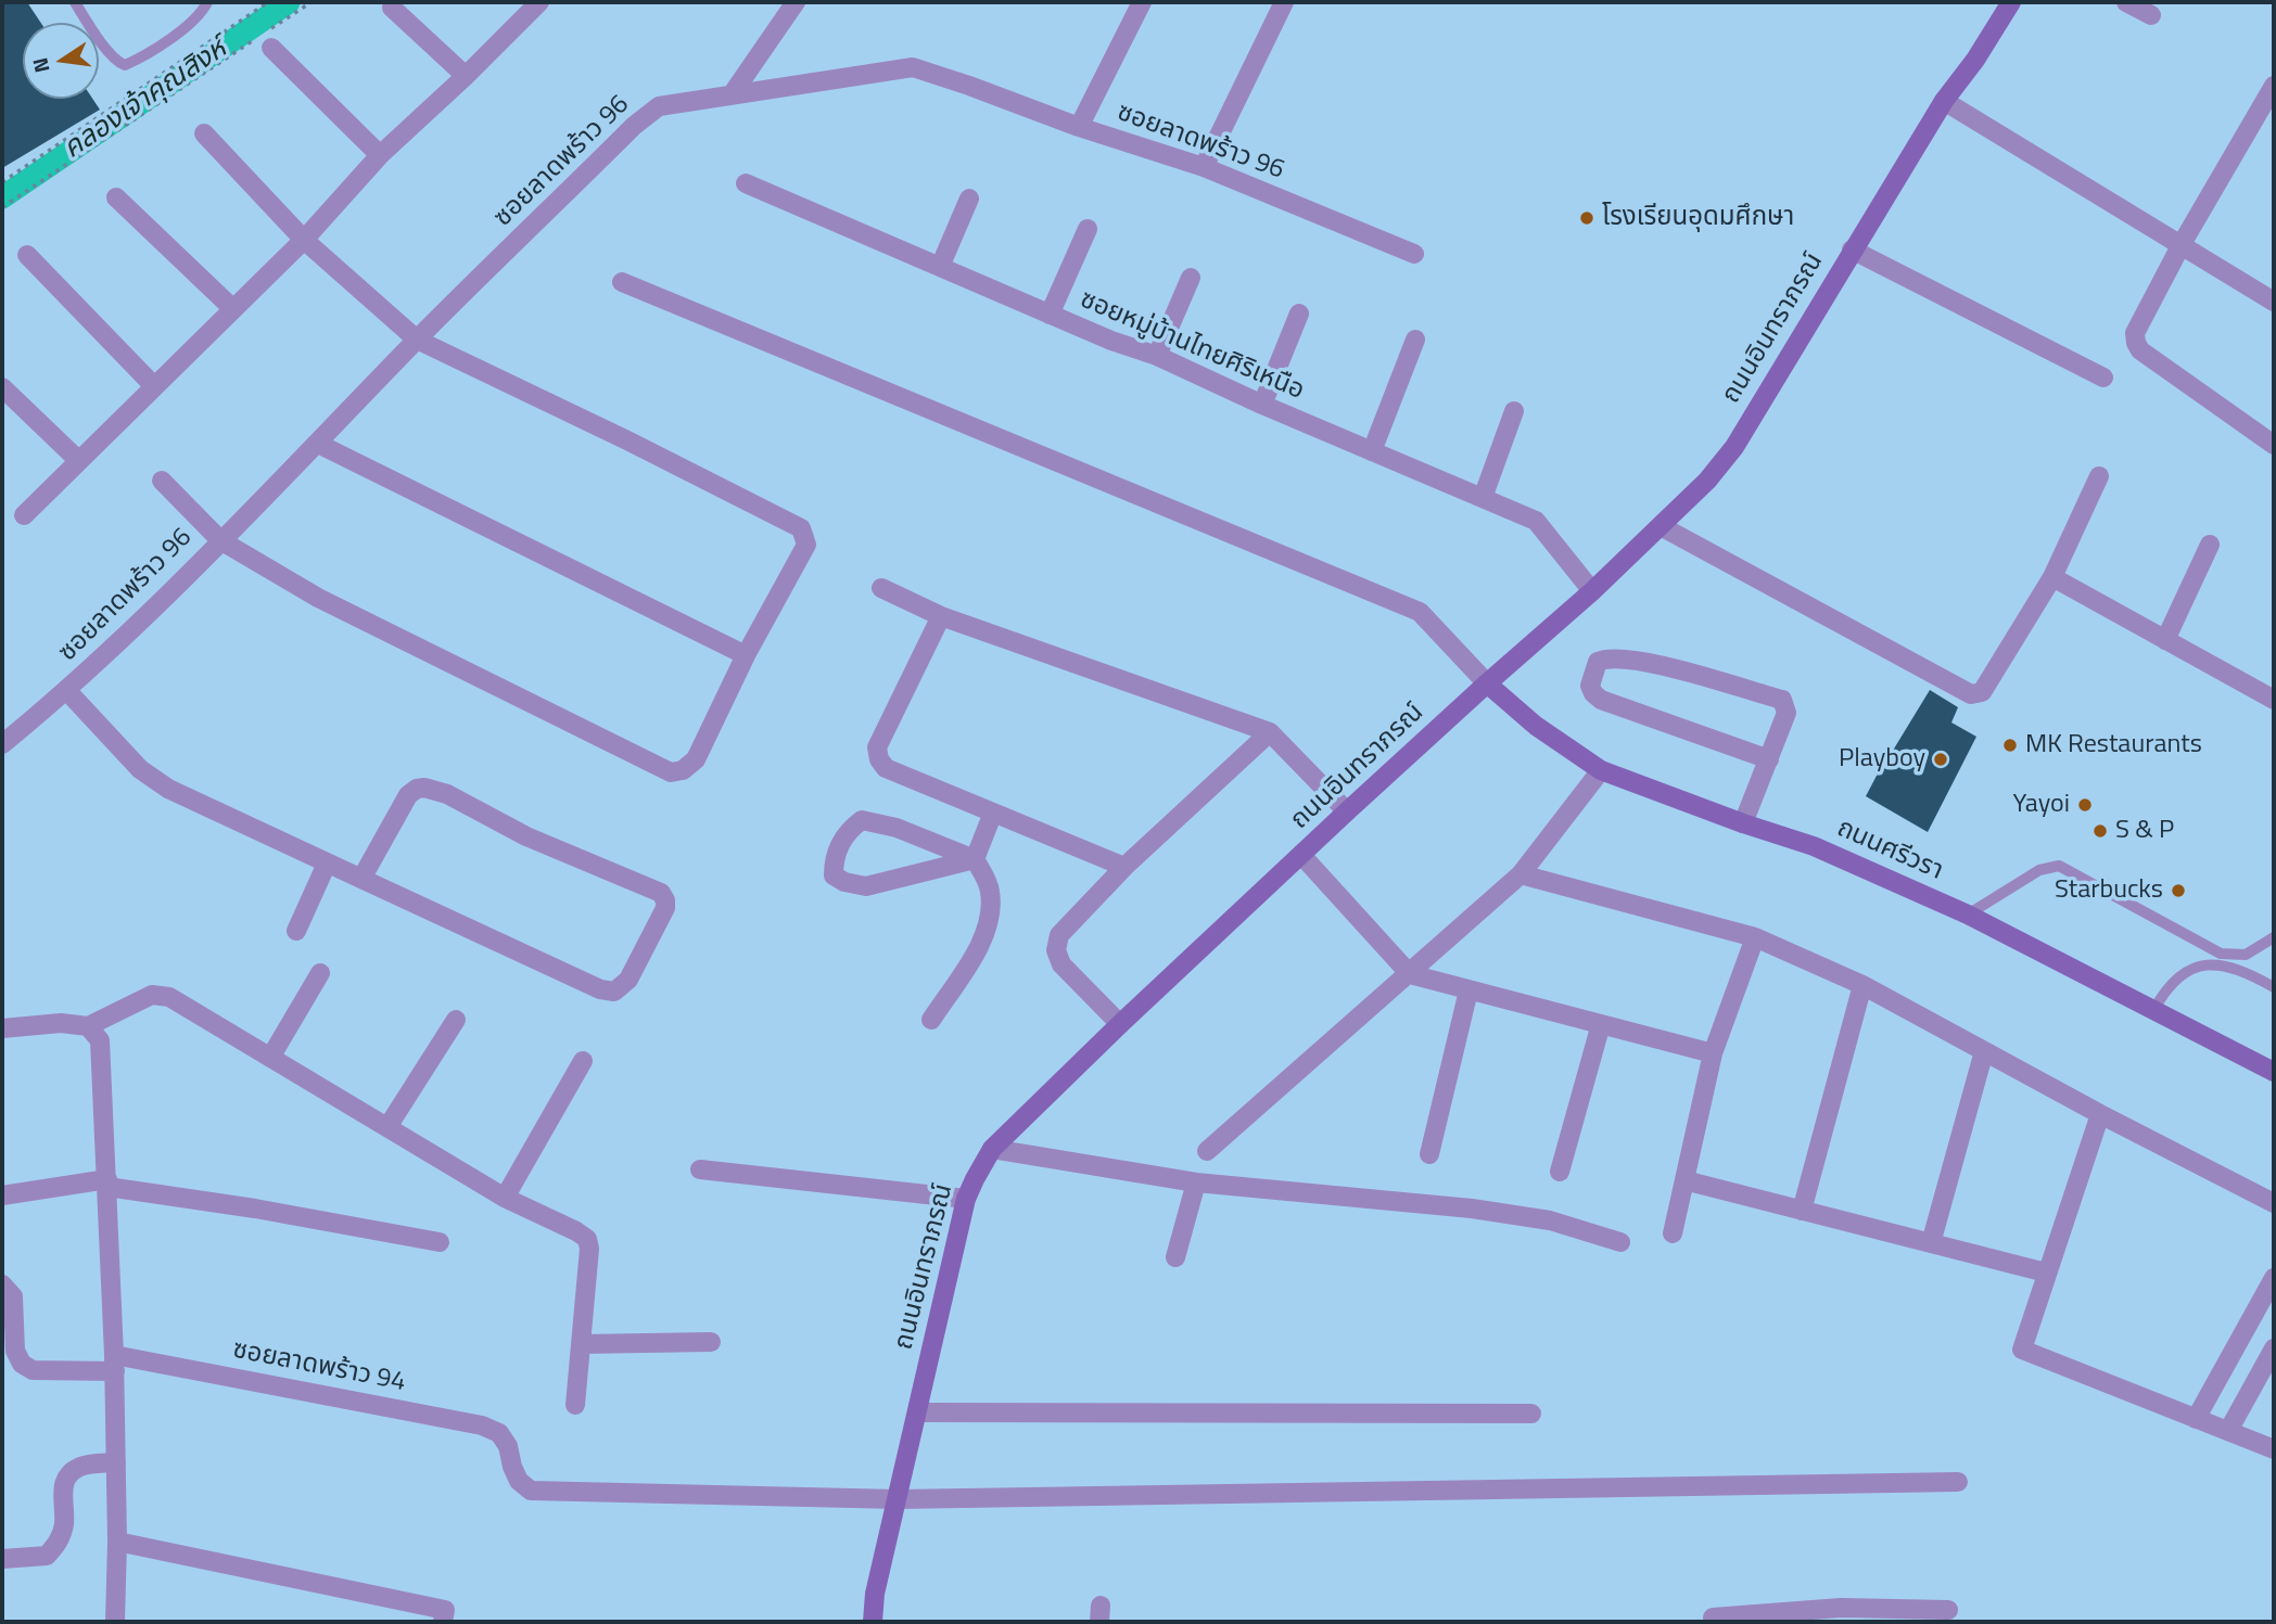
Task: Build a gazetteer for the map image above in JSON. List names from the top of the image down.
{
  "streets": {
    "street": [
      "ซอยลาดพร้าว 96",
      "ถนนอินทราภรณ์",
      "ซอยหมู่บ้านไทยศิริเหนือ",
      "ถนนศรีวรา",
      "ซอยลาดพร้าว 94"
    ]
  },
  "crossings": [
    ["ถนนอินทราภรณ์", "ซอยหมู่บ้านไทยศิริเหนือ"],
    ["ถนนอินทราภรณ์", "ถนนศรีวรา"],
    ["ถนนอินทราภรณ์", "ซอยลาดพร้าว 94"]
  ],
  "water": ["คลองเจ้าคุณสิงห์"],
  "places": [
    "โรงเรียนอุดมศึกษา",
    "MK Restaurants",
    "Playboy",
    "Yayoi",
    "S & P",
    "Starbucks"
  ],
  "north": "left"
}
